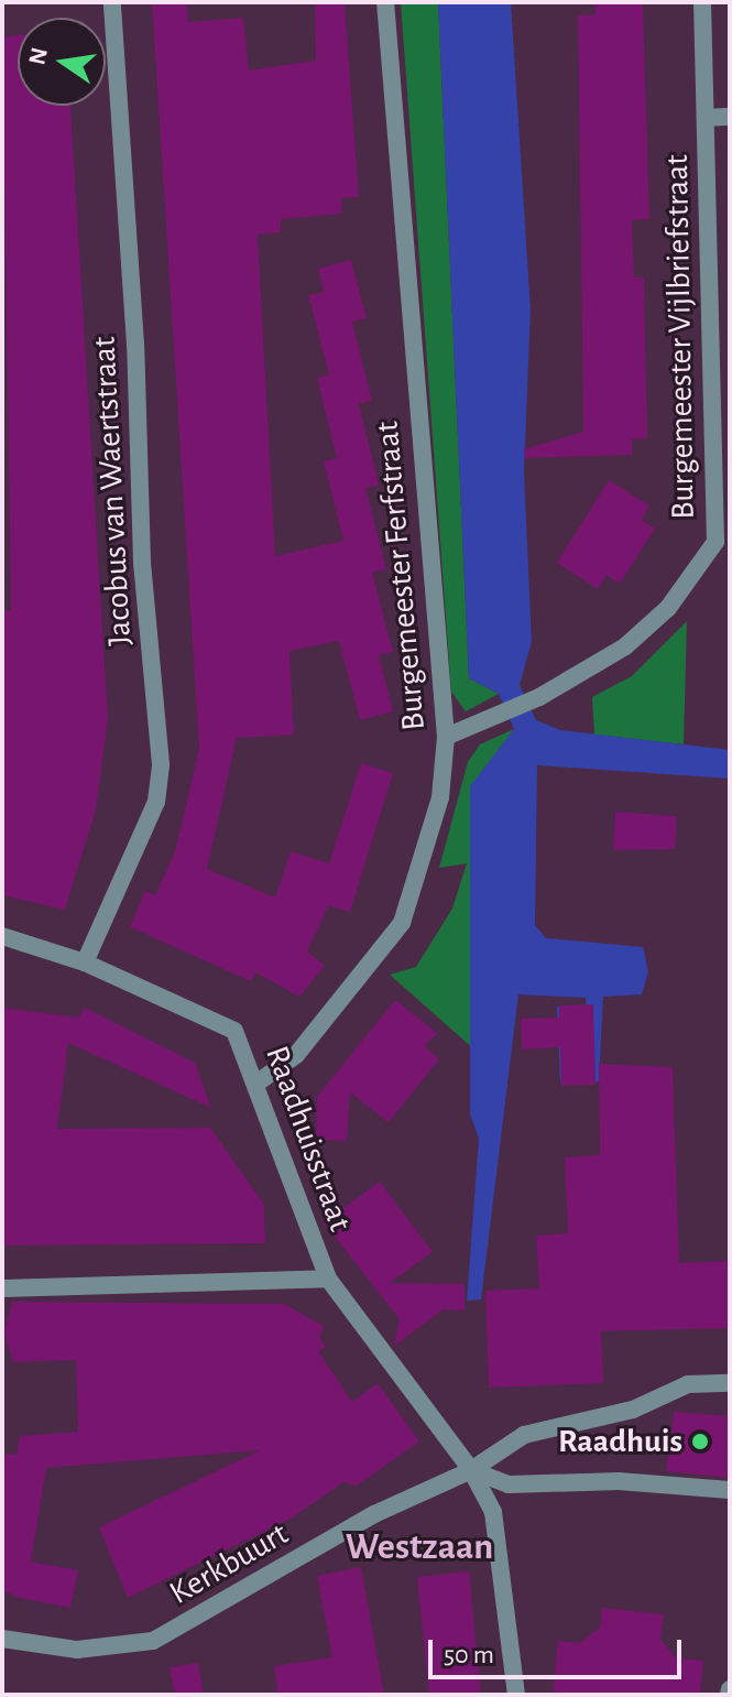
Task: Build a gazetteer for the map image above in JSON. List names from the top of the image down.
{
  "streets": {
    "street": [
      "Burgemeester Vijlbriefstraat",
      "Jacobus van Waertstraat",
      "Burgemeester Ferfstraat",
      "Raadhuisstraat",
      "Kerkbuurt"
    ]
  },
  "crossings": [
    ["Burgemeester Vijlbriefstraat", "Burgemeester Ferfstraat"],
    ["Jacobus van Waertstraat", "Raadhuisstraat"],
    ["Burgemeester Ferfstraat", "Raadhuisstraat"],
    ["Raadhuisstraat", "Kerkbuurt"]
  ],
  "districts": ["Westzaan"],
  "places": ["Raadhuis"],
  "scale_bar": "50 m",
  "north": "left"
}
